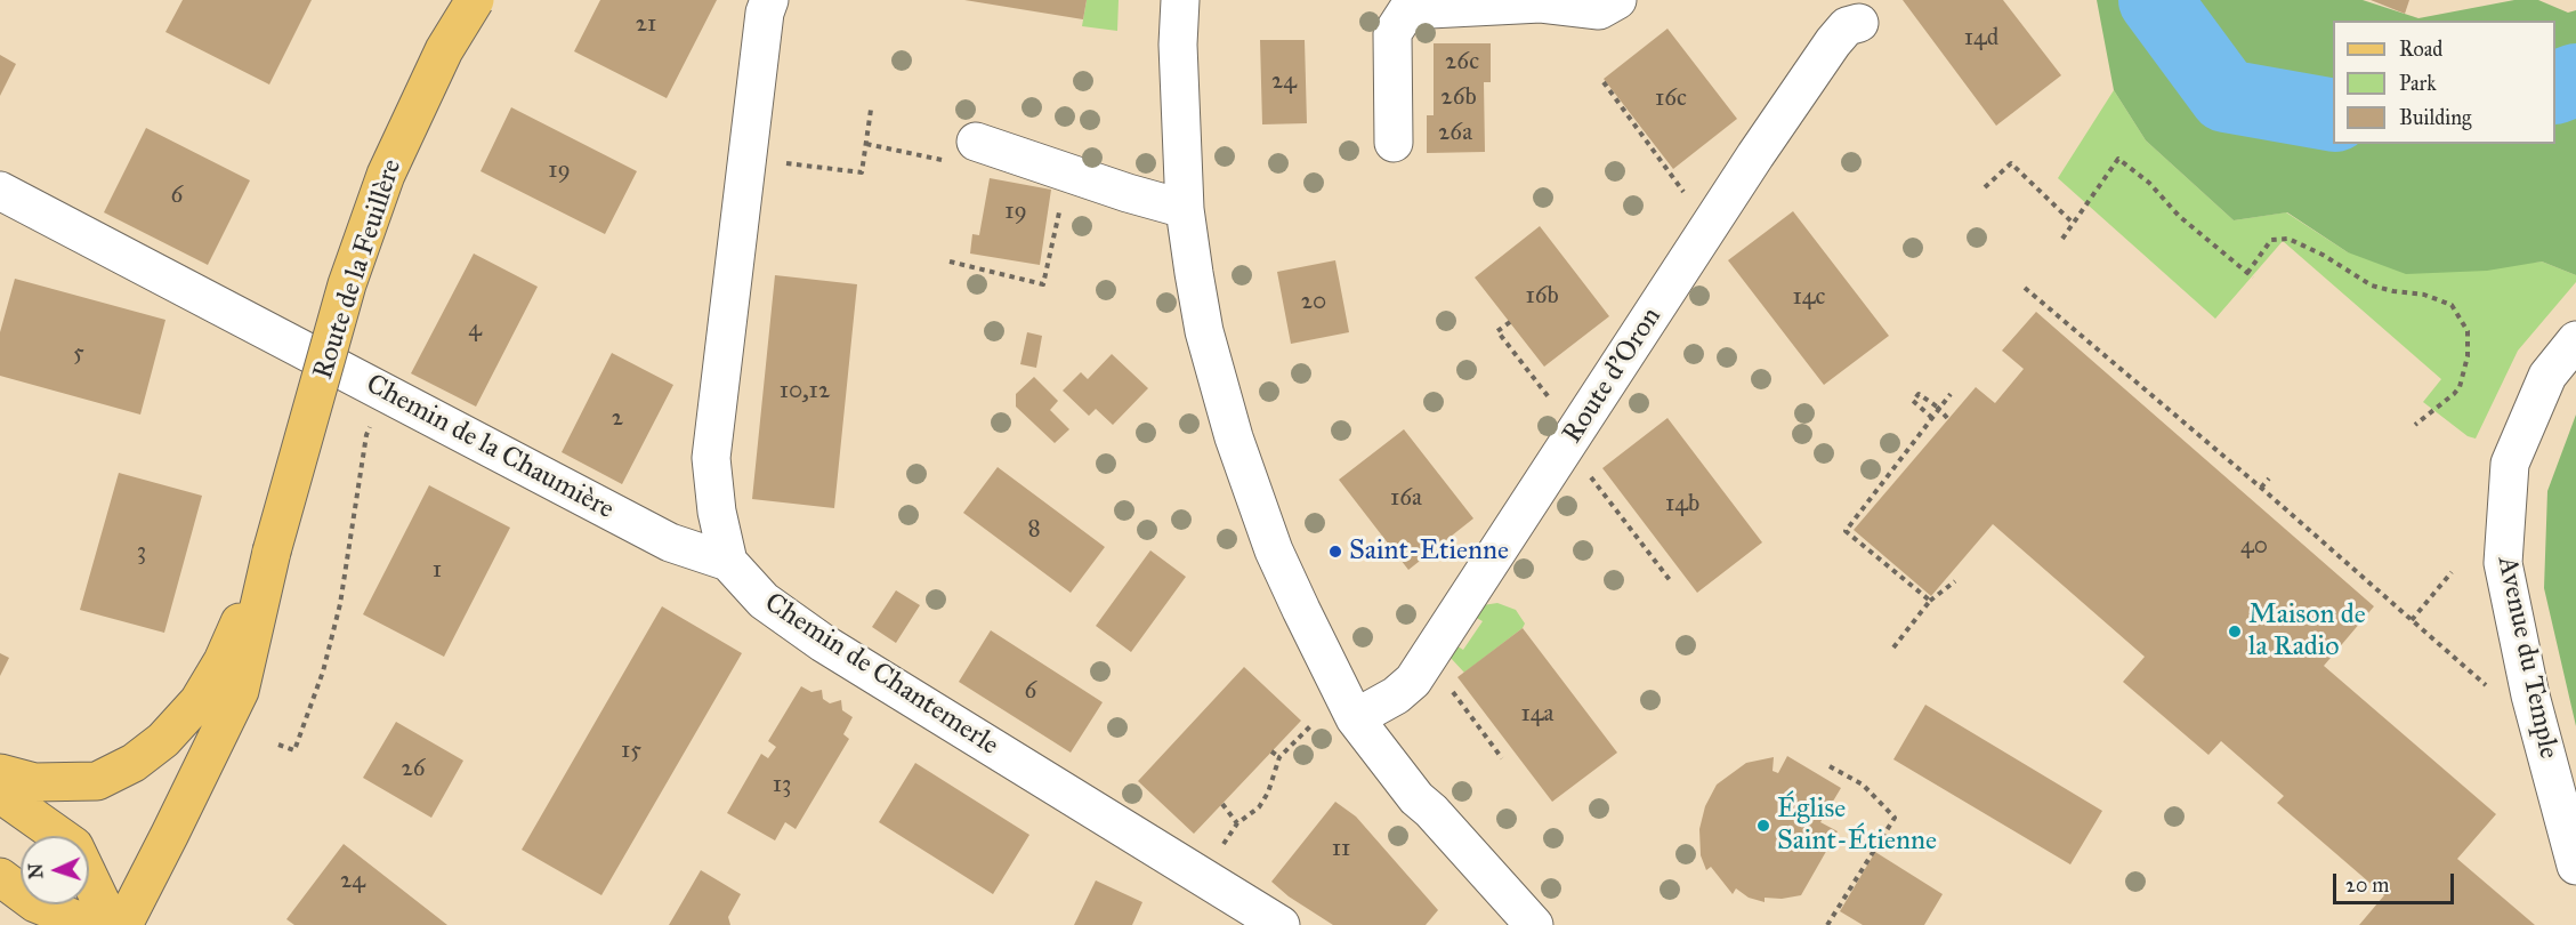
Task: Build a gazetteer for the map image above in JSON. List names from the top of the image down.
{
  "streets": {
    "main road": ["Route de la Feuillère"],
    "street": [
      "Route d'Oron",
      "Chemin de la Chaumière",
      "Avenue du Temple",
      "Chemin de Chantemerle"
    ]
  },
  "crossings": [
    ["Chemin de la Chaumière", "Chemin de Chantemerle"]
  ],
  "places": ["Saint-Etienne", "Maison de la Radio", "Église Saint-Étienne"],
  "house_numbers": [
    "21",
    "14d",
    "26c",
    "24",
    "26b",
    "16c",
    "26a",
    "19",
    "6",
    "19",
    "16b",
    "14c",
    "20",
    "4",
    "5",
    "10,12",
    "2",
    "16a",
    "14b",
    "8",
    "40",
    "3",
    "1",
    "6",
    "14a",
    "15",
    "26",
    "13",
    "11",
    "24"
  ],
  "legend": ["Road", "Park", "Building"],
  "scale_bar": "20 m",
  "north": "left"
}
